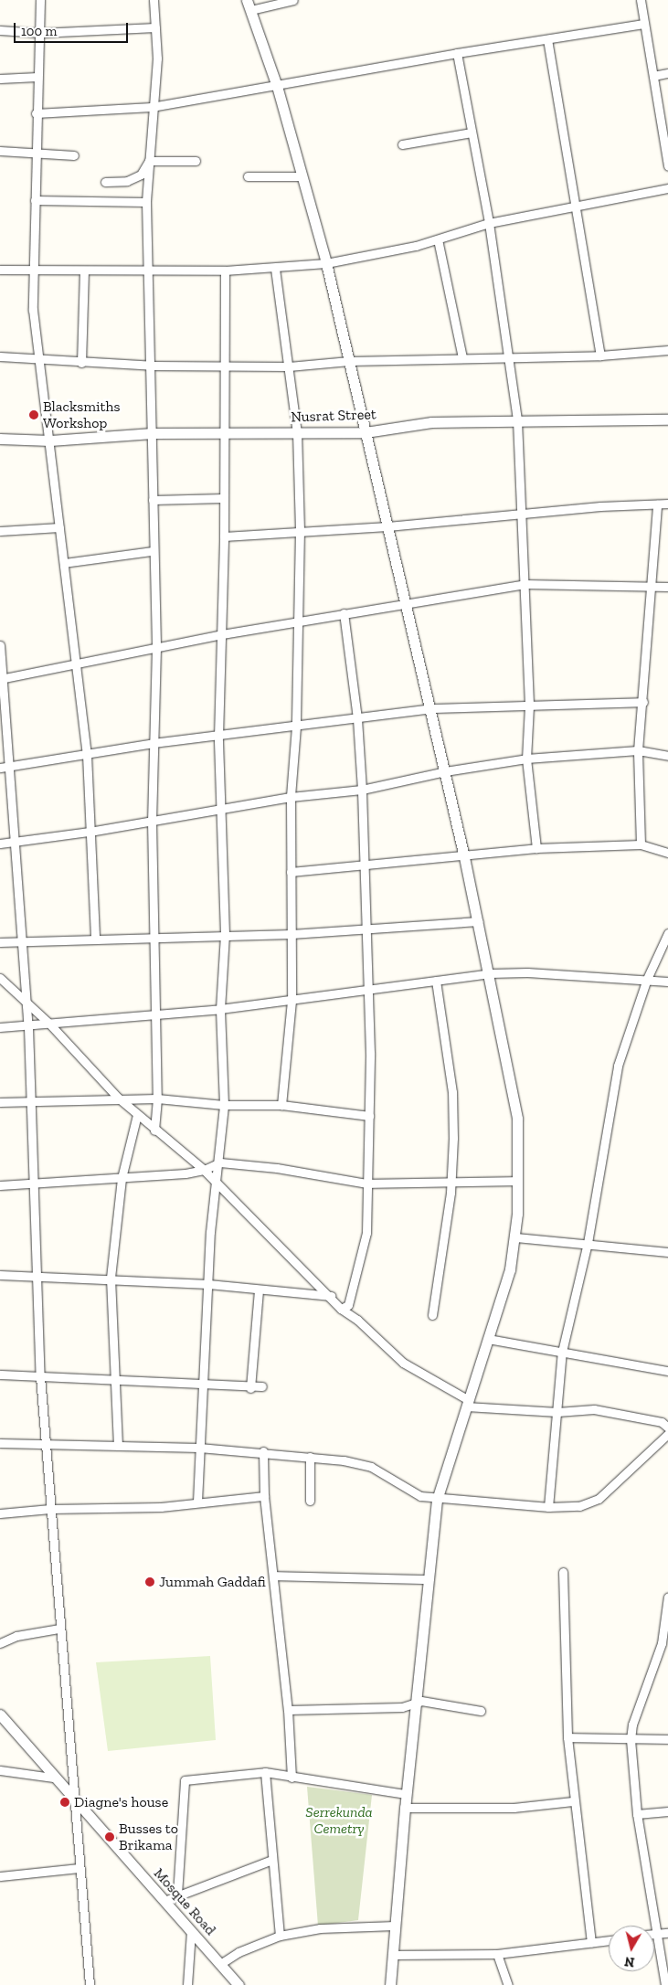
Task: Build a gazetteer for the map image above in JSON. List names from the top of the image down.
{
  "streets": {
    "street": ["Nusrat Street", "Mosque Road"]
  },
  "parks": ["Serrekunda Cemetry"],
  "places": [
    "Blacksmiths Workshop",
    "Jummah Gaddafi",
    "Diagne's house",
    "Busses to Brikama"
  ],
  "scale_bar": "100 m",
  "north": "bottom"
}
